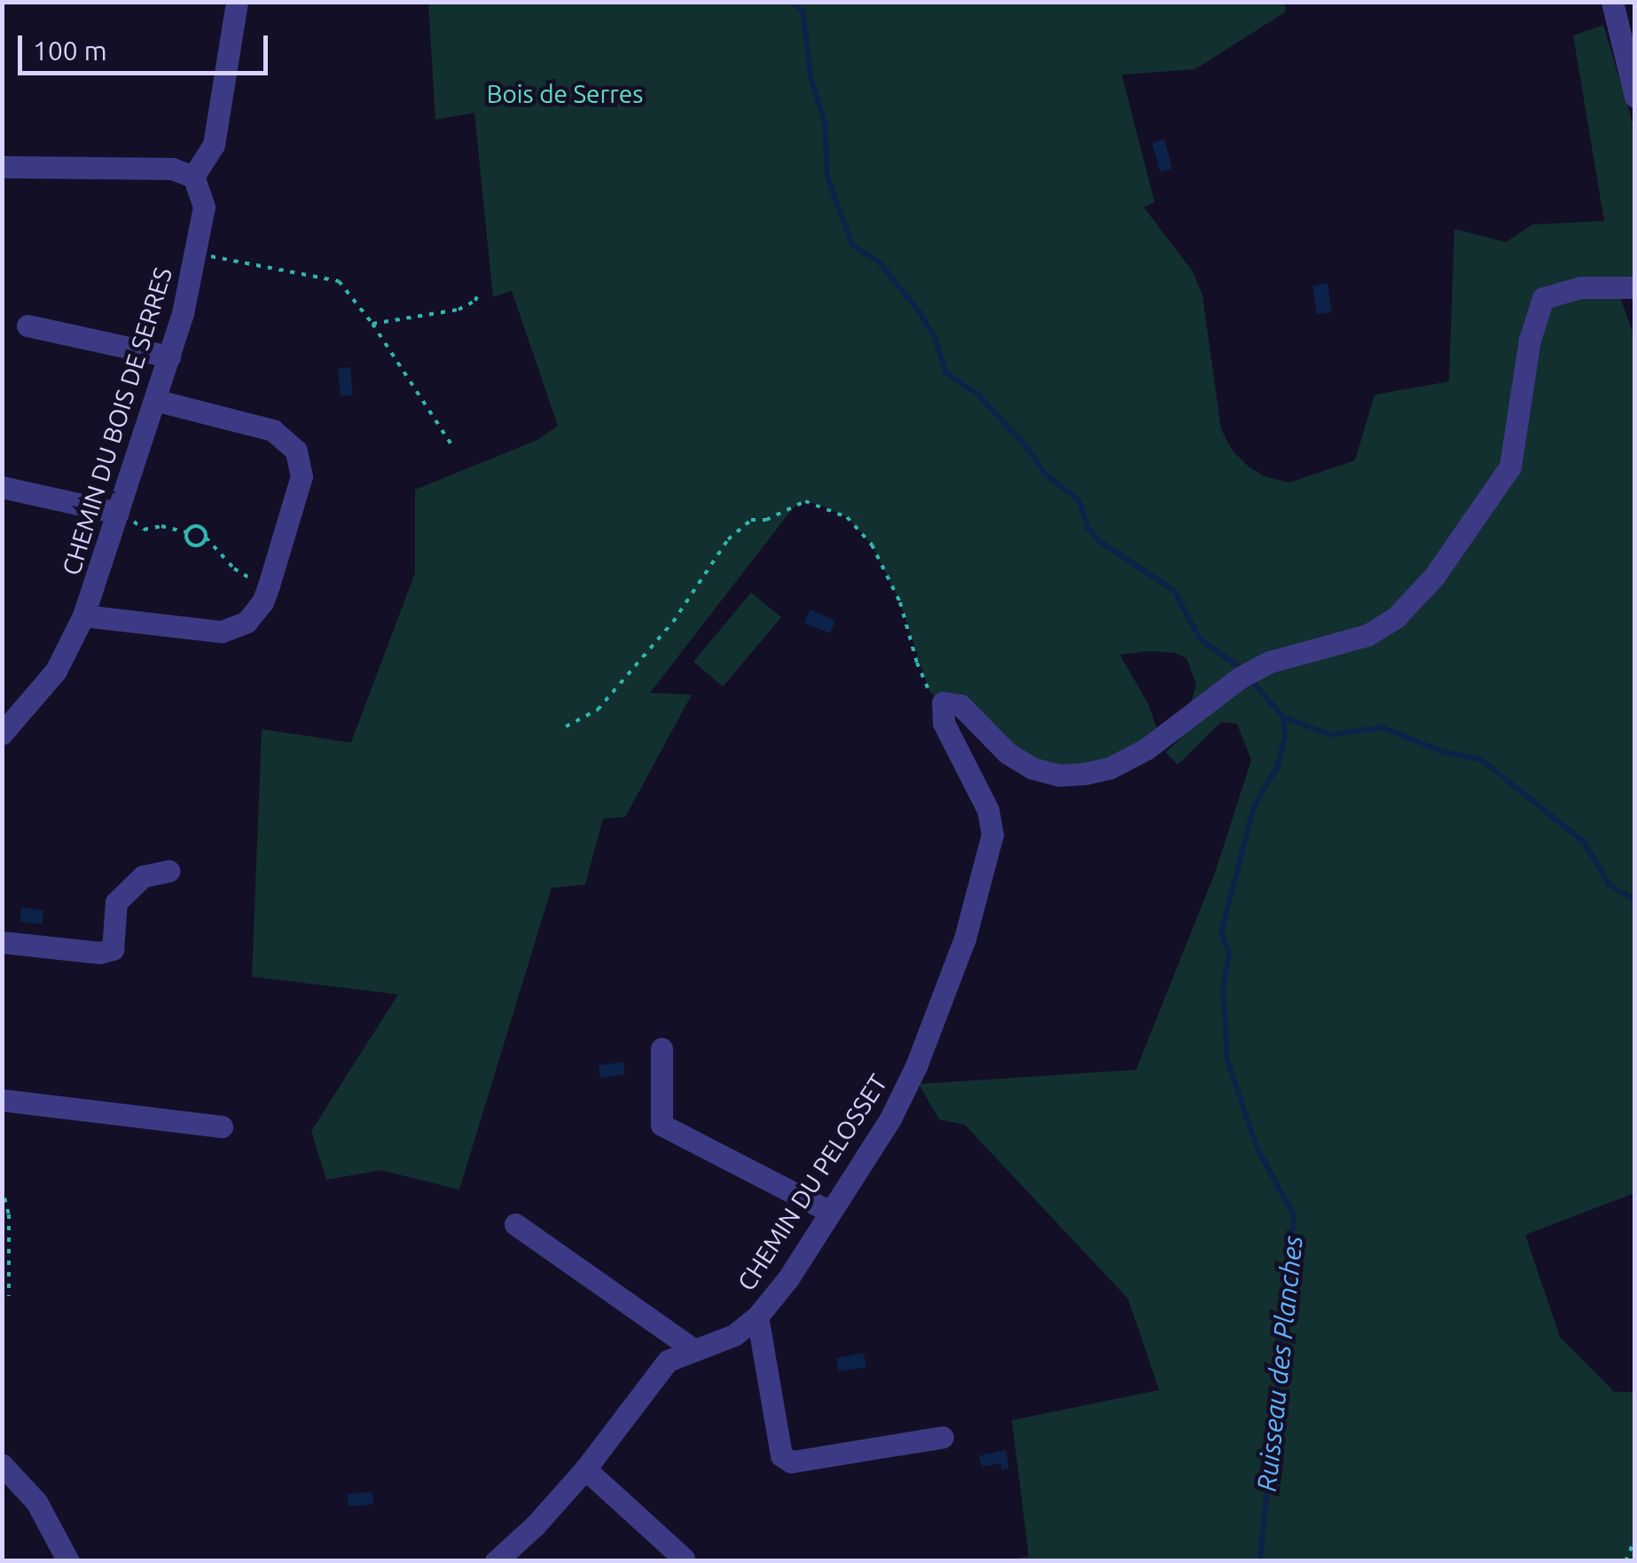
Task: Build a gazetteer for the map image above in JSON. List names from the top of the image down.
{
  "streets": {
    "street": ["CHEMIN DU BOIS DE SERRES", "CHEMIN DU PELOSSET"]
  },
  "water": ["Ruisseau des Planches"],
  "parks": ["Bois de Serres"],
  "scale_bar": "100 m"
}
